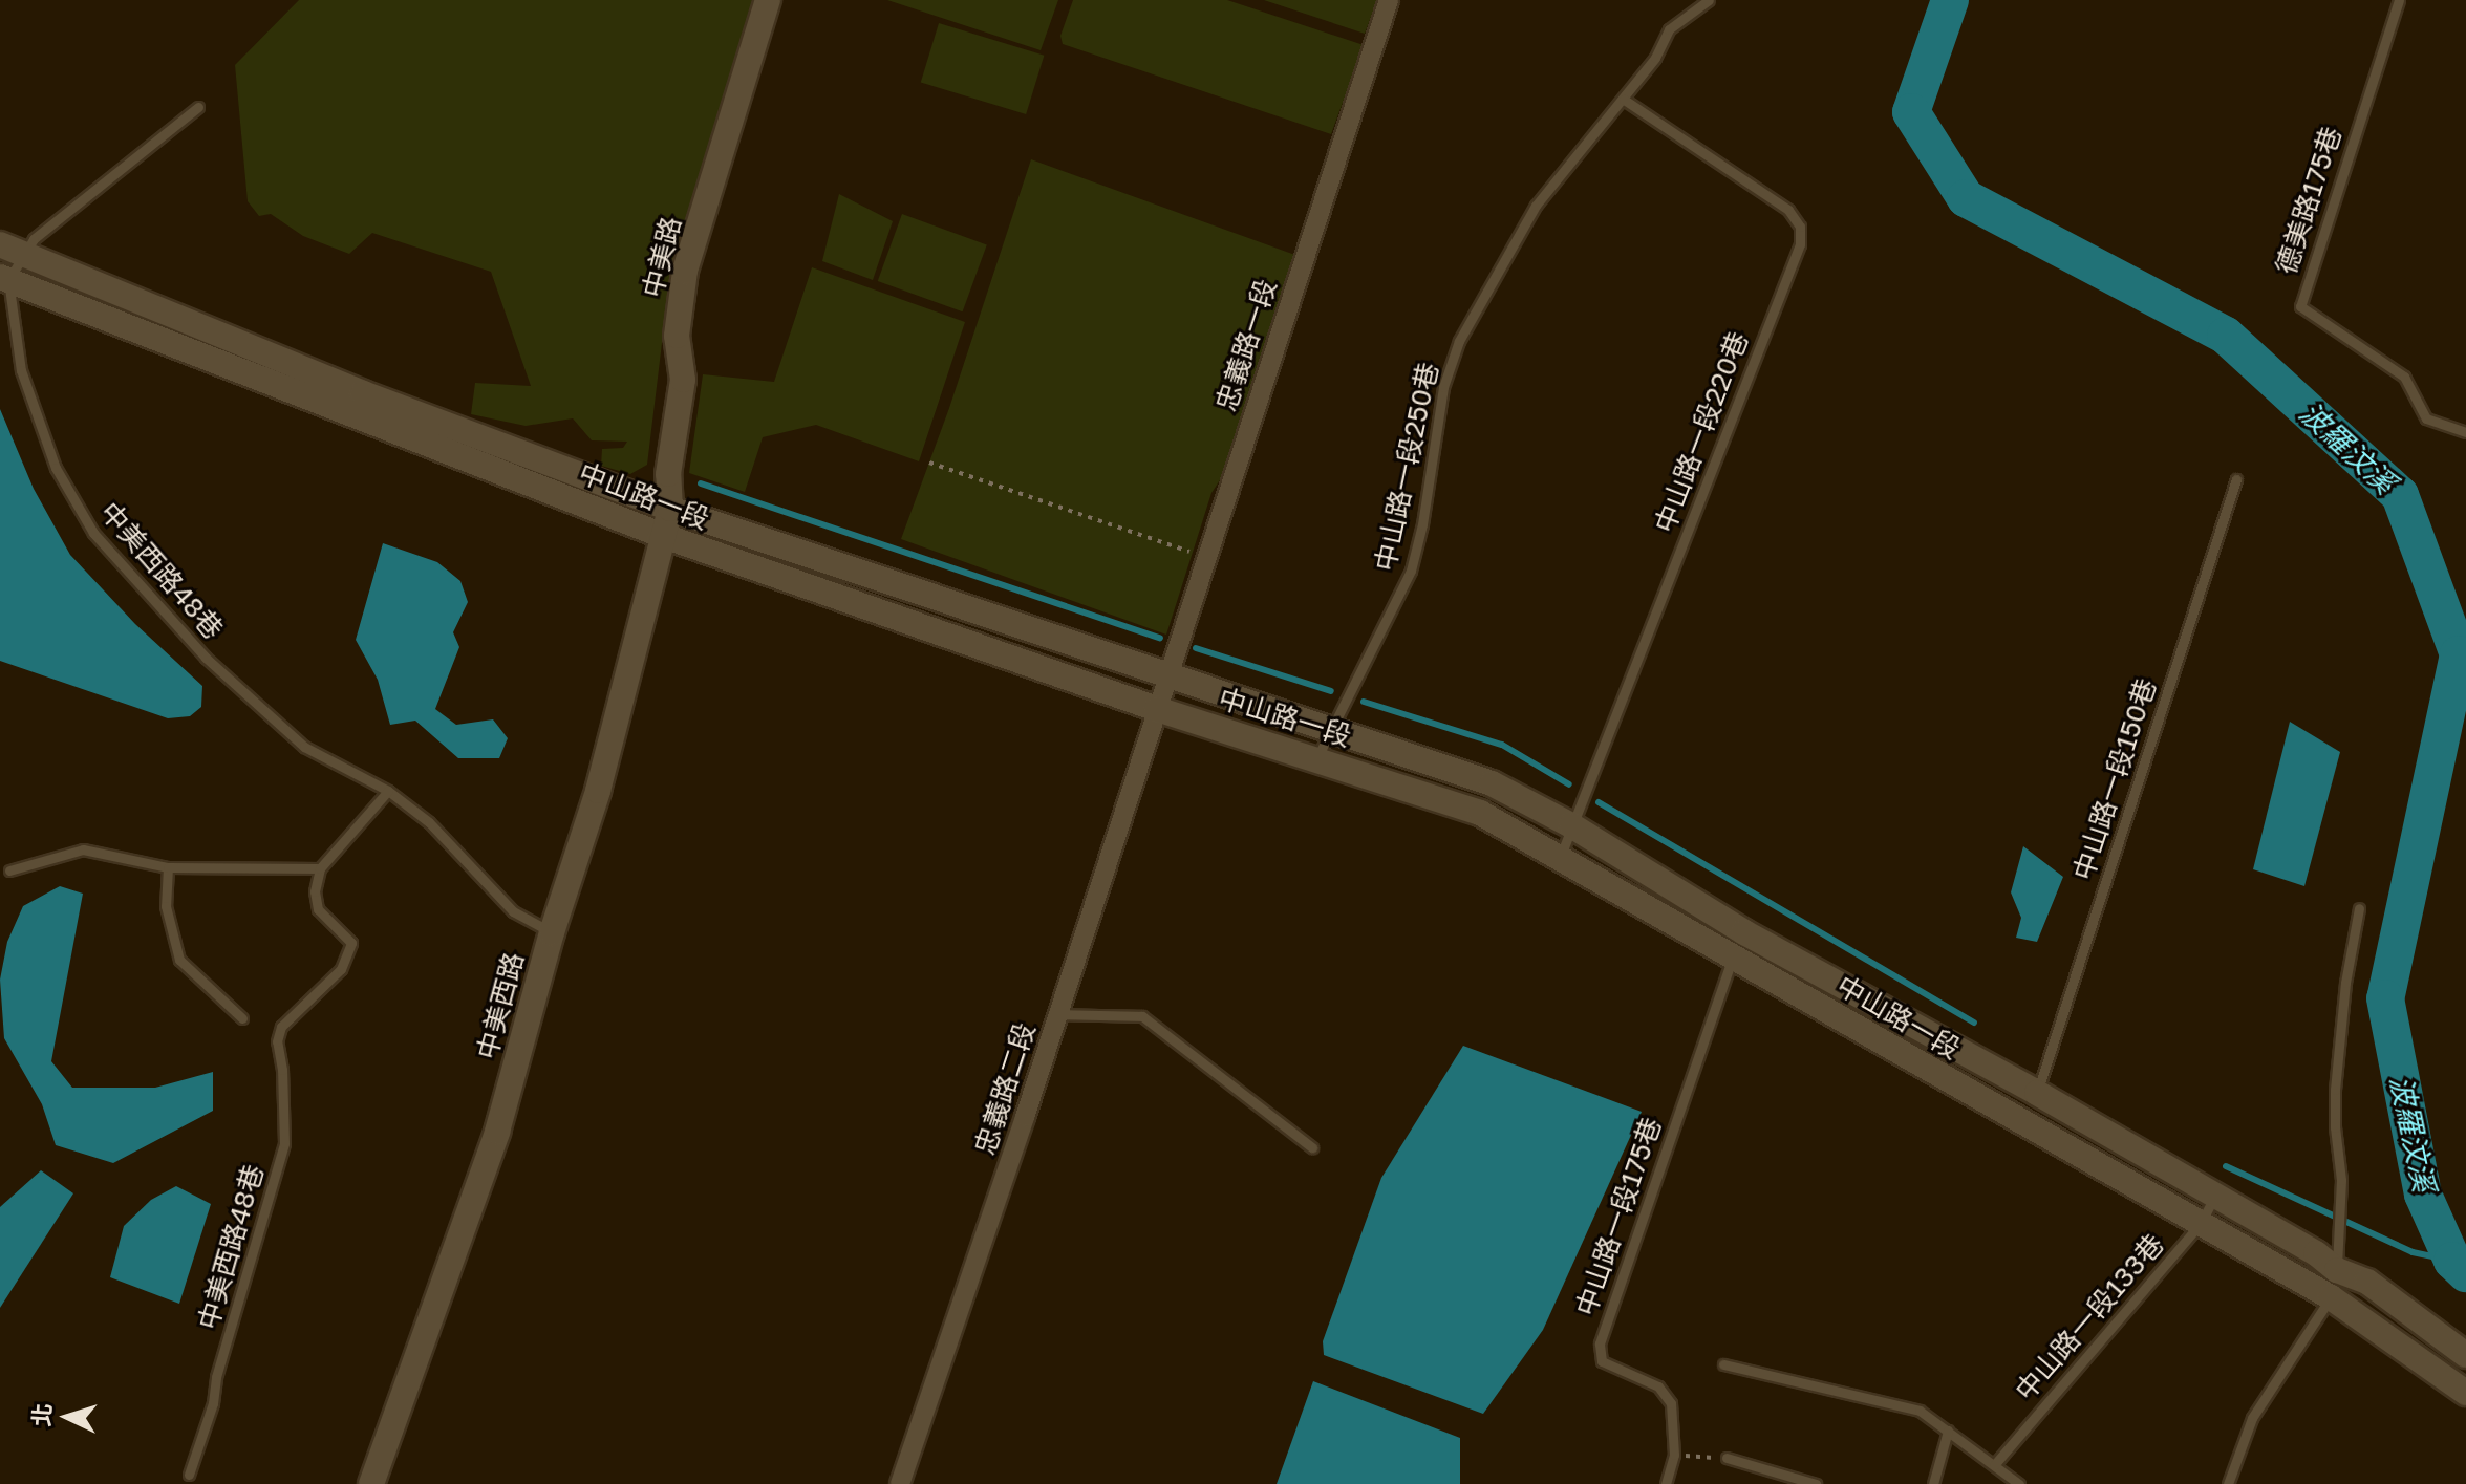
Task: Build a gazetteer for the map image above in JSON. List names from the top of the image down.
{
  "streets": {
    "street": [
      "中美路",
      "忠義路一段",
      "中山路一段",
      "中美西路",
      "忠義路二段"
    ],
    "lane": [
      "德美路175巷",
      "中山路一段220巷",
      "中山路一段250巷",
      "中美西路48巷",
      "中山路一段150巷",
      "中山路一段175巷",
      "中山路一段133巷"
    ]
  },
  "crossings": [
    ["中美路", "中山路一段"],
    ["中美路", "中美西路"],
    ["忠義路一段", "中山路一段"],
    ["忠義路一段", "忠義路二段"],
    ["中山路一段220巷", "中山路一段250巷"],
    ["中山路一段220巷", "中山路一段"],
    ["中山路一段250巷", "中山路一段"],
    ["中山路一段", "中美西路48巷"],
    ["中山路一段", "中山路一段150巷"],
    ["中山路一段", "中美西路"],
    ["中山路一段", "忠義路二段"],
    ["中山路一段", "中山路一段175巷"],
    ["中山路一段", "中山路一段133巷"],
    ["中美西路48巷", "中美西路"]
  ],
  "water": ["波羅汶溪"],
  "north": "left"
}
